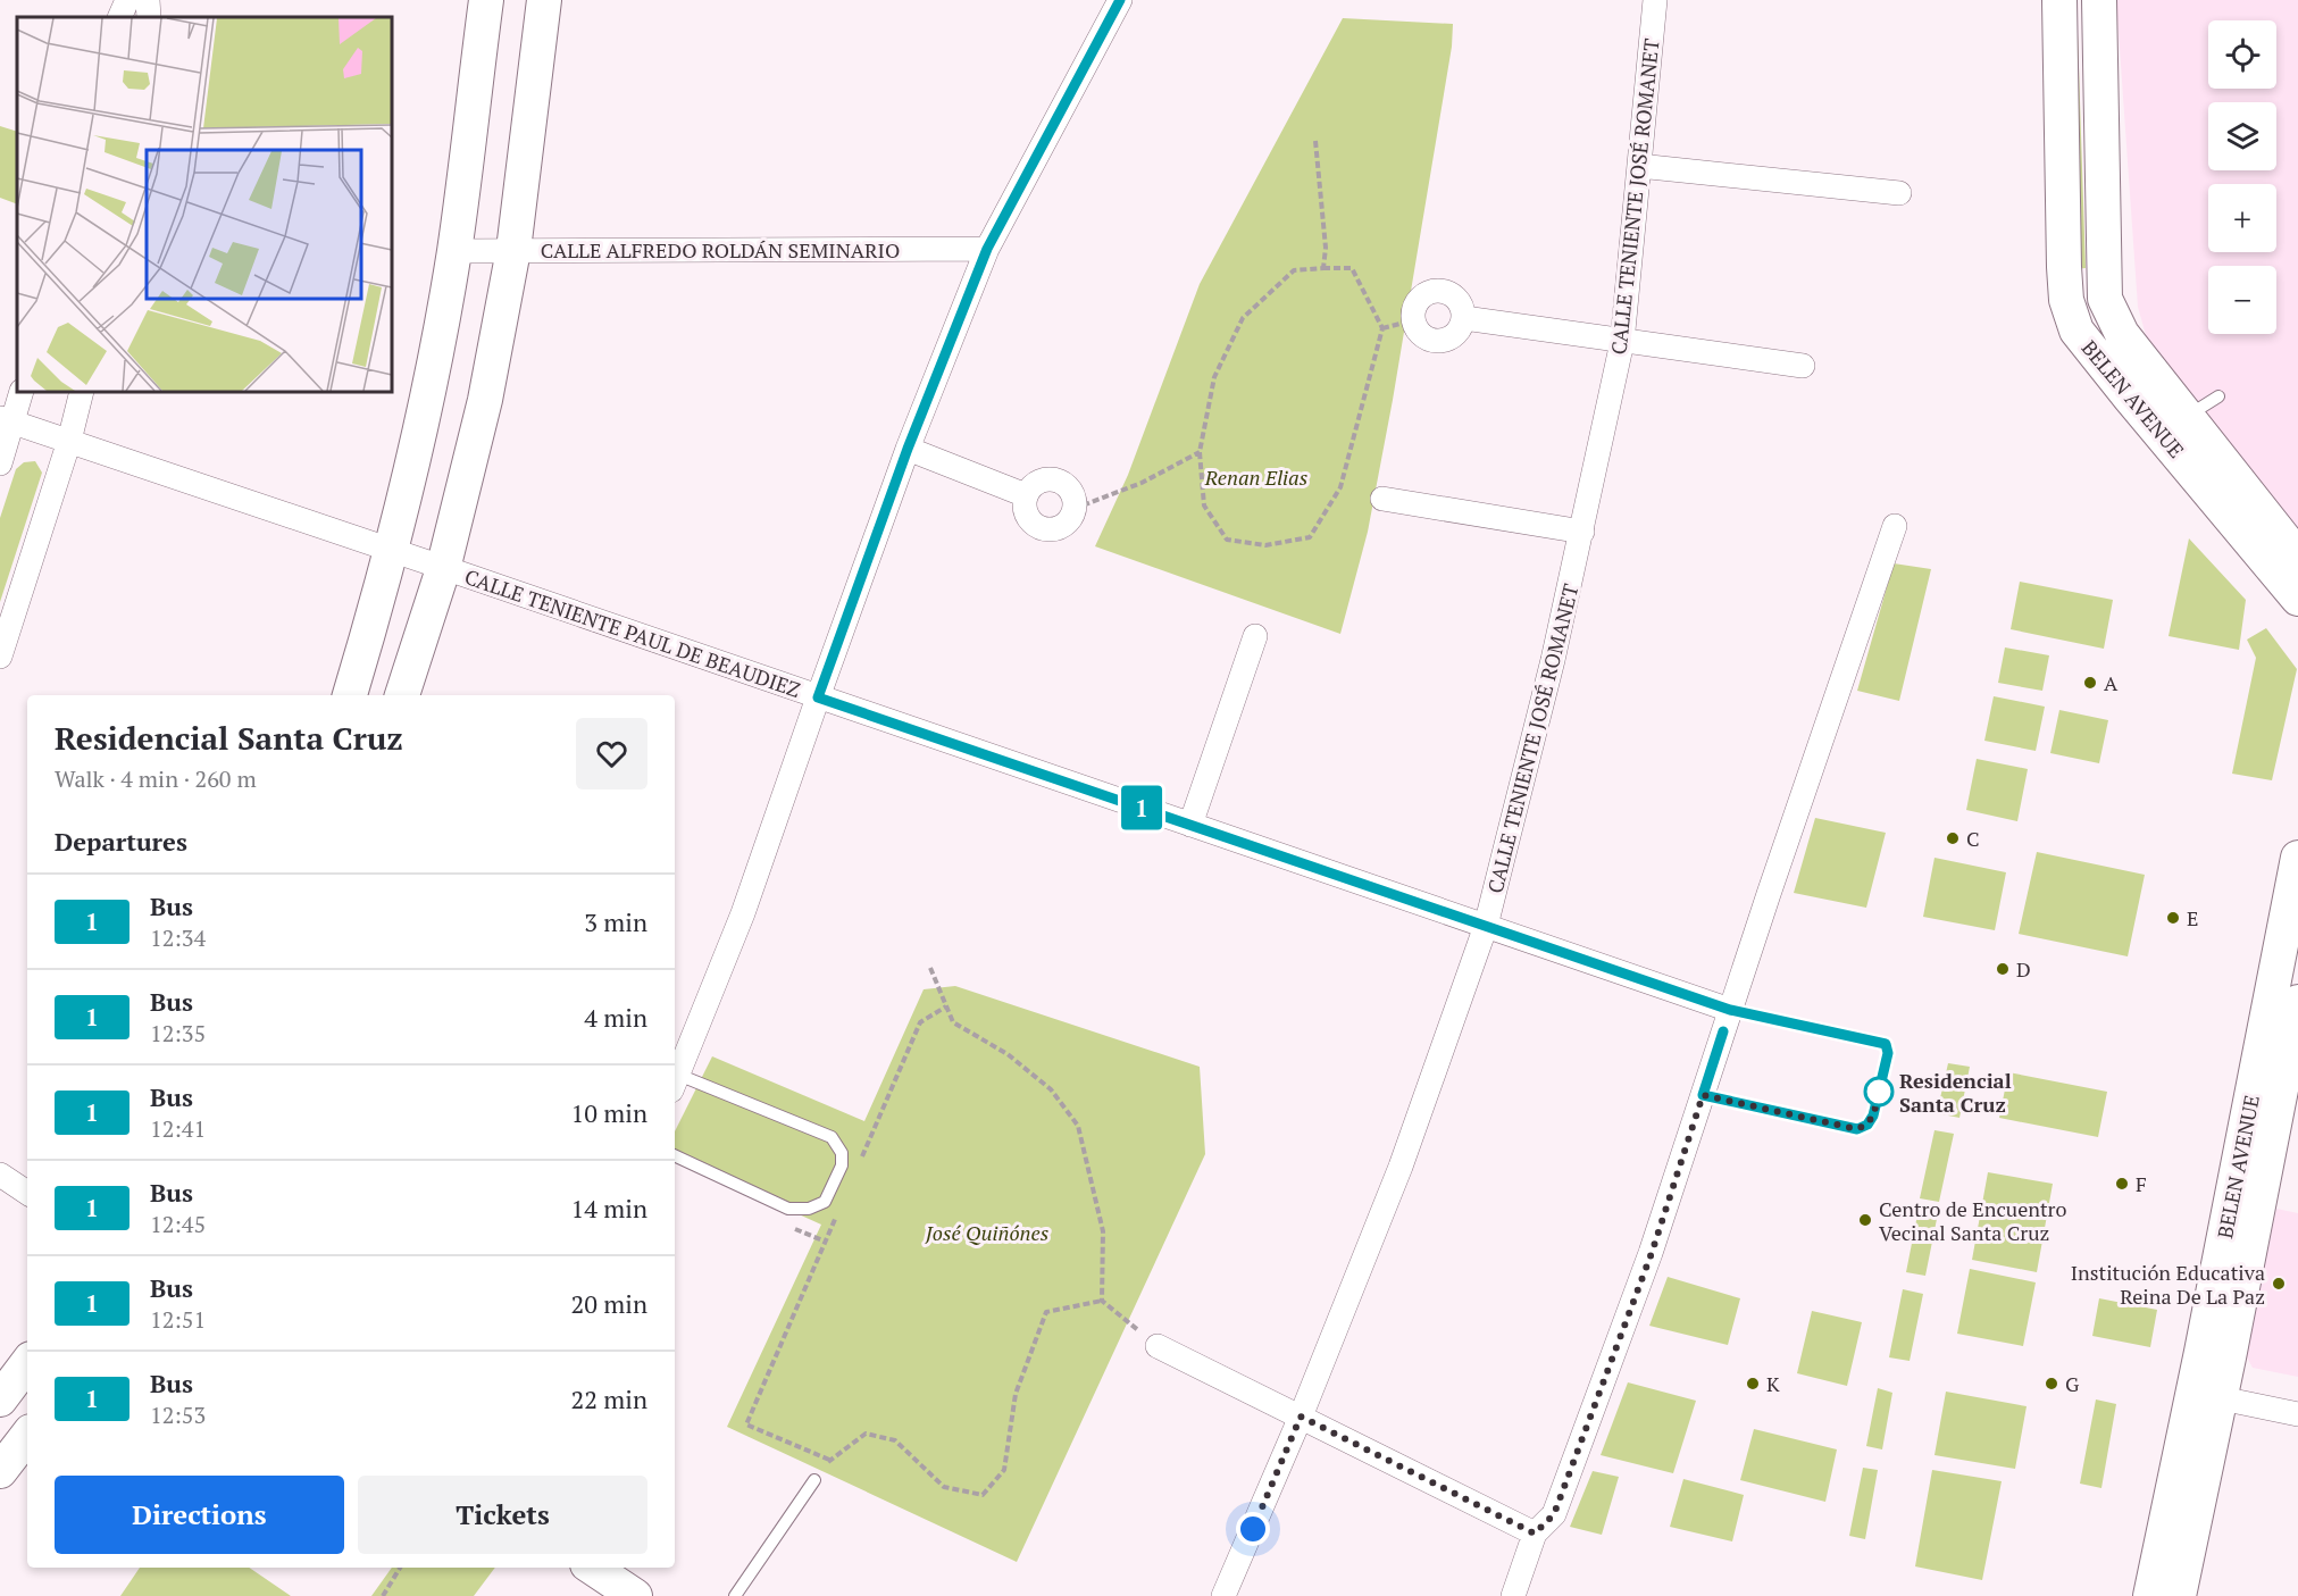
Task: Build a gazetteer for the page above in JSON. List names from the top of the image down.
{
  "streets": {
    "street": [
      "CALLE TENIENTE JOSÉ ROMANET",
      "CALLE ALFREDO ROLDÁN SEMINARIO",
      "BELEN AVENUE",
      "CALLE TENIENTE PAUL DE BEAUDIEZ"
    ]
  },
  "crossings": [
    ["CALLE TENIENTE JOSÉ ROMANET", "CALLE TENIENTE PAUL DE BEAUDIEZ"]
  ],
  "parks": ["Renan Elias", "José Quiñónes"],
  "places": [
    "A",
    "C",
    "E",
    "D",
    "Residencial Santa Cruz",
    "F",
    "Centro de Encuentro Vecinal Santa Cruz",
    "Institución Educativa Reina De La Paz",
    "K",
    "G"
  ],
  "lines": ["bus line 1"],
  "page": {
    "on_map": "1",
    "map_buttons": ["+", "−"],
    "heading": [
      ["Residencial Santa Cruz", "Walk · 4 min · 260 m"],
      "Departures"
    ],
    "list": [
      {
        "mark": "1",
        "name": "Bus",
        "note": "12:34",
        "value": "3 min"
      },
      {
        "mark": "1",
        "name": "Bus",
        "note": "12:35",
        "value": "4 min"
      },
      {
        "mark": "1",
        "name": "Bus",
        "note": "12:41",
        "value": "10 min"
      },
      {
        "mark": "1",
        "name": "Bus",
        "note": "12:45",
        "value": "14 min"
      },
      {
        "mark": "1",
        "name": "Bus",
        "note": "12:51",
        "value": "20 min"
      },
      {
        "mark": "1",
        "name": "Bus",
        "note": "12:53",
        "value": "22 min"
      }
    ],
    "buttons": ["Directions", "Tickets"]
  }
}
